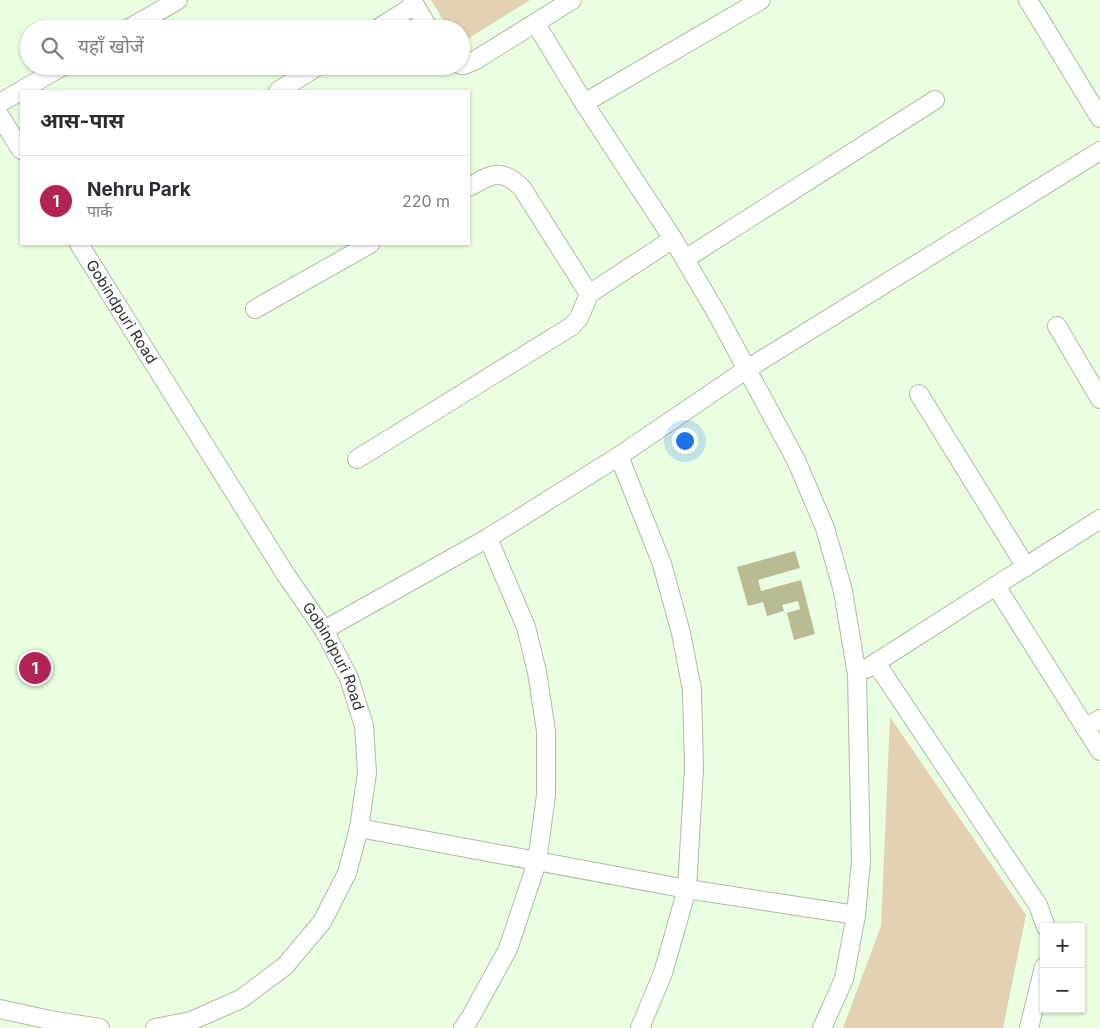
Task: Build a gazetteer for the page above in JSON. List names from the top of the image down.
{
  "streets": {
    "street": ["Gobindpuri Road"]
  },
  "page": {
    "search": "यहाँ खोजें",
    "heading": "आस-पास",
    "list": [
      {
        "mark": "1",
        "name": "Nehru Park",
        "note": "पार्क",
        "value": "220 m"
      }
    ],
    "pins": "1",
    "map_buttons": ["+", "−"]
  }
}
